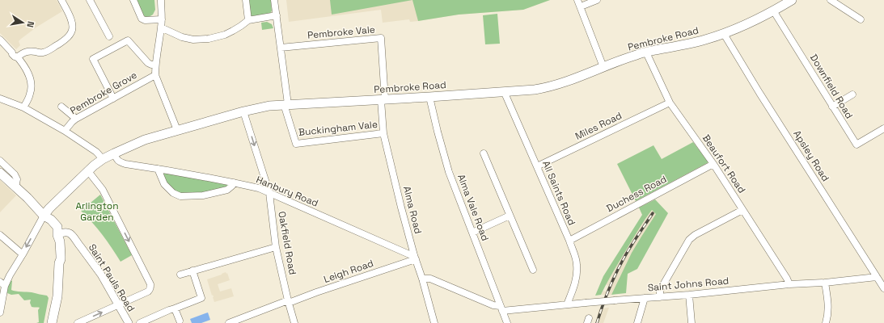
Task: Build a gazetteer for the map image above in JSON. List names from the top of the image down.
{
  "streets": {
    "main road": ["Pembroke Road"],
    "street": [
      "Pembroke Vale",
      "Downfield Road",
      "Pembroke Grove",
      "Miles Road",
      "Buckingham Vale",
      "Apsley Road",
      "Beaufort Road",
      "Hanbury Road",
      "All Saints Road",
      "Duchess Road",
      "Alma Vale Road",
      "Alma Road",
      "Oakfield Road",
      "Leigh Road",
      "Saint Pauls Road",
      "Saint Johns Road"
    ]
  },
  "crossings": [
    ["Pembroke Vale", "Pembroke Road"],
    ["Pembroke Vale", "Alma Road"],
    ["Pembroke Road", "Downfield Road"],
    ["Pembroke Road", "Buckingham Vale"],
    ["Pembroke Road", "Apsley Road"],
    ["Pembroke Road", "Beaufort Road"],
    ["Pembroke Road", "Hanbury Road"],
    ["Pembroke Road", "All Saints Road"],
    ["Pembroke Road", "Alma Vale Road"],
    ["Pembroke Road", "Alma Road"],
    ["Pembroke Road", "Oakfield Road"],
    ["Miles Road", "Beaufort Road"],
    ["Miles Road", "All Saints Road"],
    ["Buckingham Vale", "Alma Road"],
    ["Apsley Road", "Saint Johns Road"],
    ["Beaufort Road", "Duchess Road"],
    ["Beaufort Road", "Saint Johns Road"],
    ["Hanbury Road", "Alma Road"],
    ["Hanbury Road", "Oakfield Road"],
    ["Hanbury Road", "Leigh Road"],
    ["All Saints Road", "Duchess Road"],
    ["All Saints Road", "Saint Johns Road"],
    ["Alma Vale Road", "Saint Johns Road"],
    ["Alma Road", "Leigh Road"],
    ["Alma Road", "Saint Johns Road"],
    ["Oakfield Road", "Leigh Road"]
  ],
  "one_way": ["Oakfield Road"],
  "parks": ["Arlington Garden"],
  "north": "right"
}
